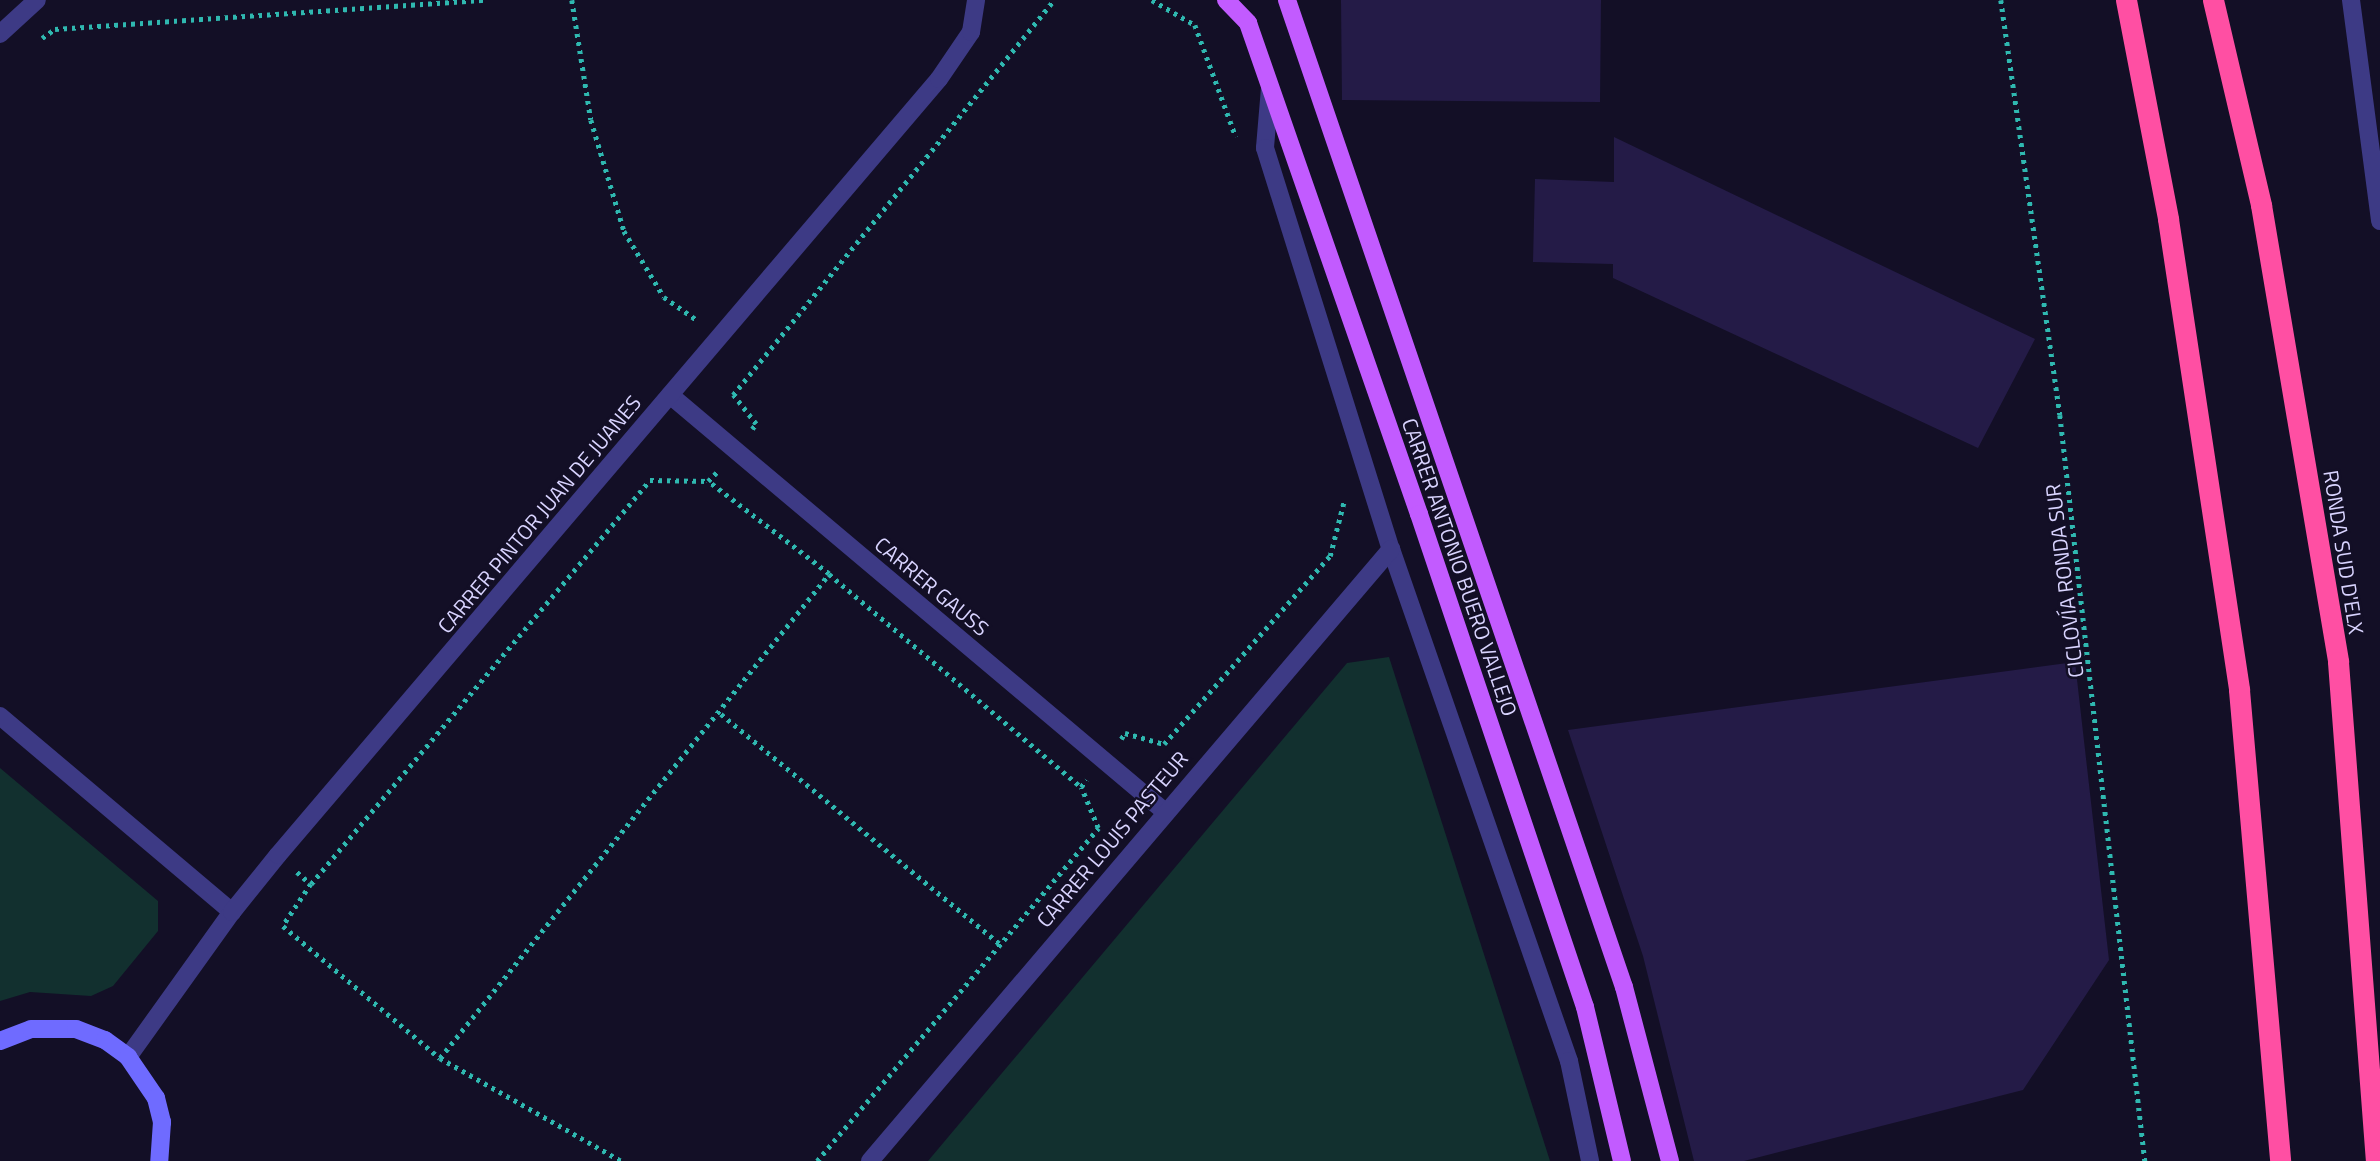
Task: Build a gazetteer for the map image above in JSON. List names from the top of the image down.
{
  "streets": {
    "highway": ["RONDA SUD D'ELX"],
    "main road": ["CARRER ANTONIO BUERO VALLEJO"],
    "street": ["CARRER PINTOR JUAN DE JUANES", "CARRER GAUSS", "CARRER LOUIS PASTEUR"],
    "path": ["CICLOVÍA RONDA SUR"]
  },
  "crossings": [
    ["CARRER PINTOR JUAN DE JUANES", "CARRER GAUSS"],
    ["CARRER GAUSS", "CARRER LOUIS PASTEUR"]
  ]
}
